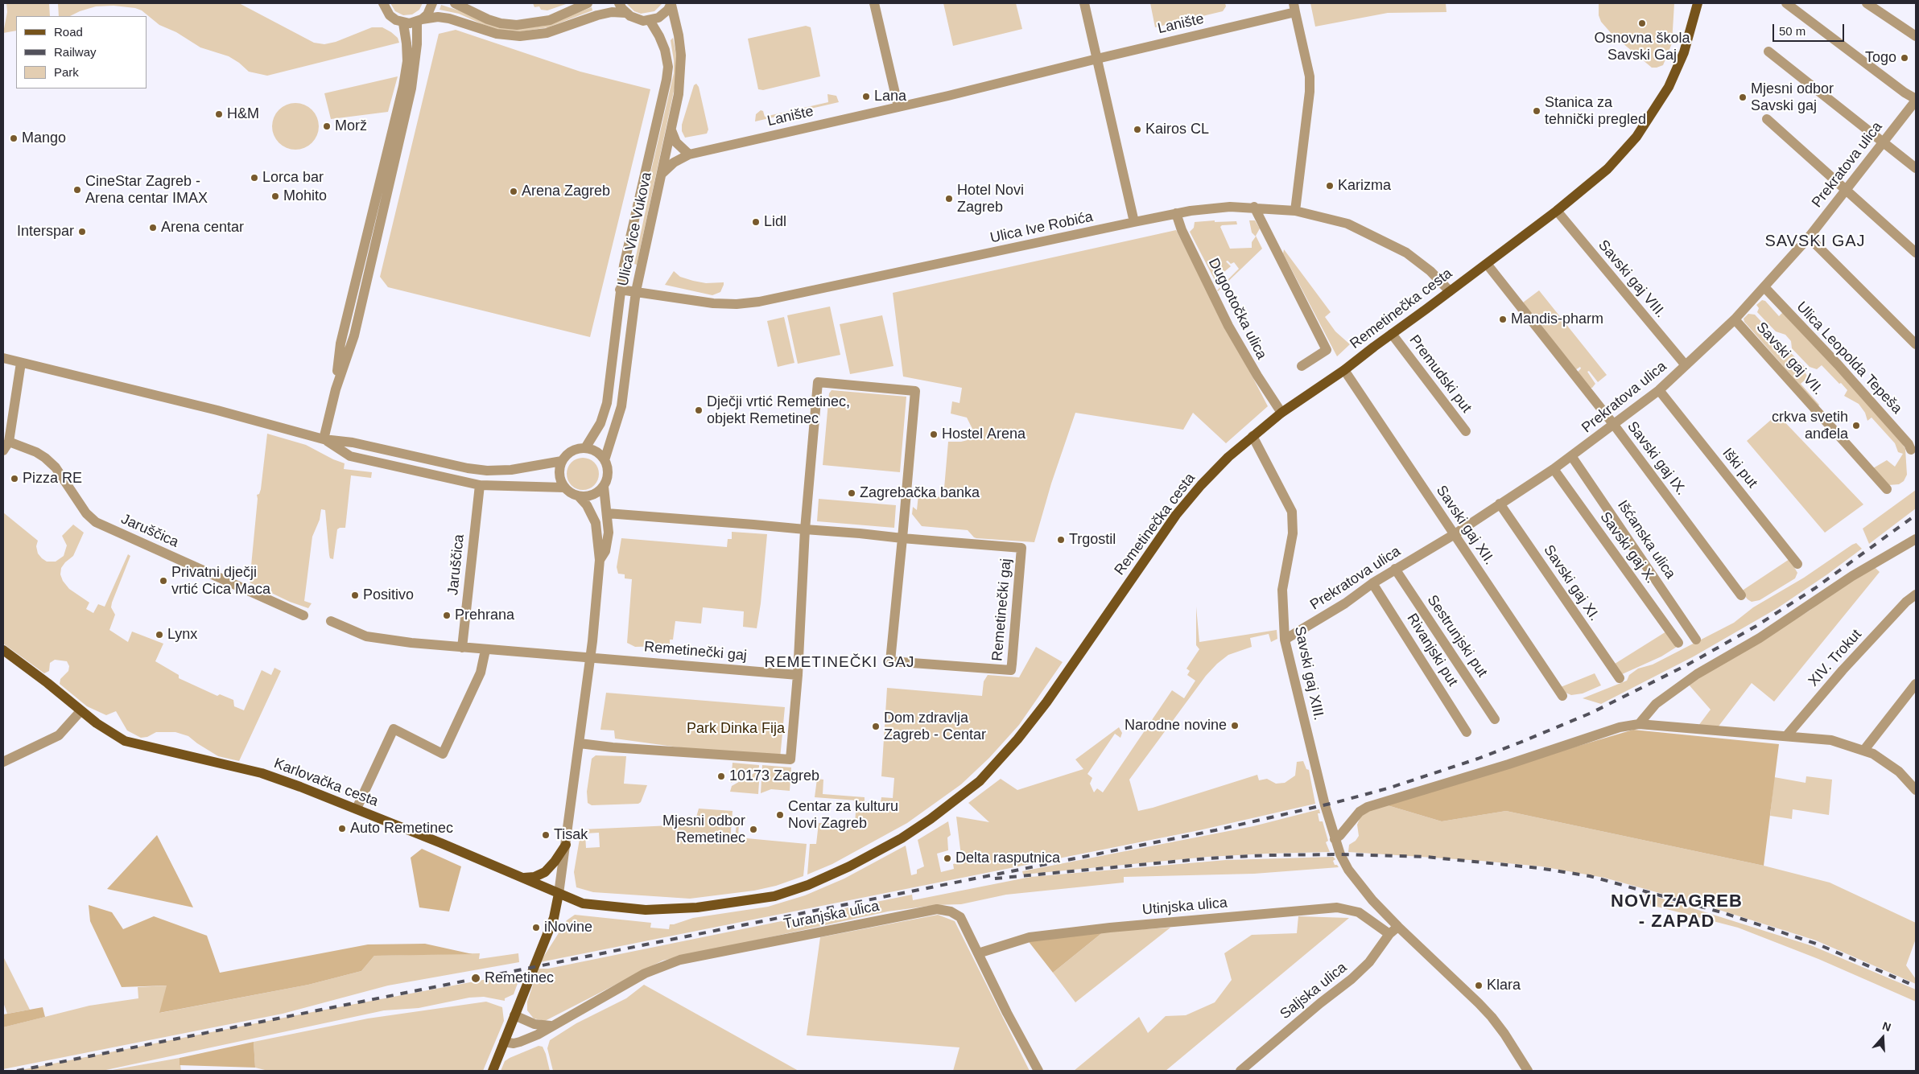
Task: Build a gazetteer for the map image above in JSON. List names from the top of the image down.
{
  "streets": {
    "main road": ["Remetinečka cesta", "Karlovačka cesta"],
    "street": [
      "Lanište",
      "Prekratova ulica",
      "Ulica Ive Robića",
      "Ulica Vice Vukova",
      "Savski gaj VIII.",
      "Dugootočka ulica",
      "Ulica Leopolda Tepeša",
      "Savski gaj VII.",
      "Premudski put",
      "Savski gaj IX.",
      "Iški put",
      "Savski gaj XII.",
      "Jaruščica",
      "Išćanska ulica",
      "Savski gaj X.",
      "Savski gaj XI.",
      "Remetinečki gaj",
      "Sestrunjski put",
      "Rivanjski put",
      "XIV. Trokut",
      "Savski gaj XIII.",
      "Utinjska ulica",
      "Turanjska ulica",
      "Saljska ulica"
    ]
  },
  "crossings": [
    ["Lanište", "Ulica Ive Robića"],
    ["Lanište", "Ulica Vice Vukova"],
    ["Prekratova ulica", "Savski gaj VIII."],
    ["Prekratova ulica", "Ulica Leopolda Tepeša"],
    ["Prekratova ulica", "Savski gaj VII."],
    ["Prekratova ulica", "Savski gaj IX."],
    ["Prekratova ulica", "Iški put"],
    ["Prekratova ulica", "Savski gaj XII."],
    ["Prekratova ulica", "Išćanska ulica"],
    ["Prekratova ulica", "Savski gaj X."],
    ["Prekratova ulica", "Savski gaj XI."],
    ["Prekratova ulica", "Sestrunjski put"],
    ["Prekratova ulica", "Rivanjski put"],
    ["Prekratova ulica", "Savski gaj XIII."],
    ["Ulica Ive Robića", "Ulica Vice Vukova"],
    ["Ulica Ive Robića", "Dugootočka ulica"],
    ["Ulica Ive Robića", "Remetinečka cesta"],
    ["Savski gaj VIII.", "Remetinečka cesta"],
    ["Dugootočka ulica", "Remetinečka cesta"],
    ["Remetinečka cesta", "Premudski put"],
    ["Remetinečka cesta", "Savski gaj IX."],
    ["Remetinečka cesta", "Savski gaj XII."],
    ["Remetinečka cesta", "Savski gaj XIII."],
    ["Remetinečka cesta", "Karlovačka cesta"],
    ["Jaruščica", "Remetinečki gaj"],
    ["Utinjska ulica", "Turanjska ulica"],
    ["Utinjska ulica", "Saljska ulica"]
  ],
  "districts": ["SAVSKI GAJ", "REMETINEČKI GAJ", "NOVI ZAGREB - ZAPAD"],
  "parks": ["Park Dinka Fija"],
  "places": [
    "Osnovna škola Savski Gaj",
    "Togo",
    "Lana",
    "Mjesni odbor Savski gaj",
    "Stanica za tehnički pregled",
    "H&M",
    "Morž",
    "Kairos CL",
    "Mango",
    "Lorca bar",
    "Karizma",
    "CineStar Zagreb - Arena centar IMAX",
    "Arena Zagreb",
    "Mohito",
    "Hotel Novi Zagreb",
    "Lidl",
    "Arena centar",
    "Interspar",
    "Mandis-pharm",
    "Dječji vrtić Remetinec, objekt Remetinec",
    "crkva svetih anđela",
    "Hostel Arena",
    "Pizza RE",
    "Zagrebačka banka",
    "Trgostil",
    "Privatni dječji vrtić Cica Maca",
    "Positivo",
    "Prehrana",
    "Lynx",
    "Narodne novine",
    "Dom zdravlja Zagreb - Centar",
    "10173 Zagreb",
    "Centar za kulturu Novi Zagreb",
    "Auto Remetinec",
    "Mjesni odbor Remetinec",
    "Tisak",
    "Delta rasputnica",
    "iNovine",
    "Remetinec",
    "Klara"
  ],
  "legend": ["Road", "Railway", "Park"],
  "scale_bar": "50 m",
  "north": "top"
}
